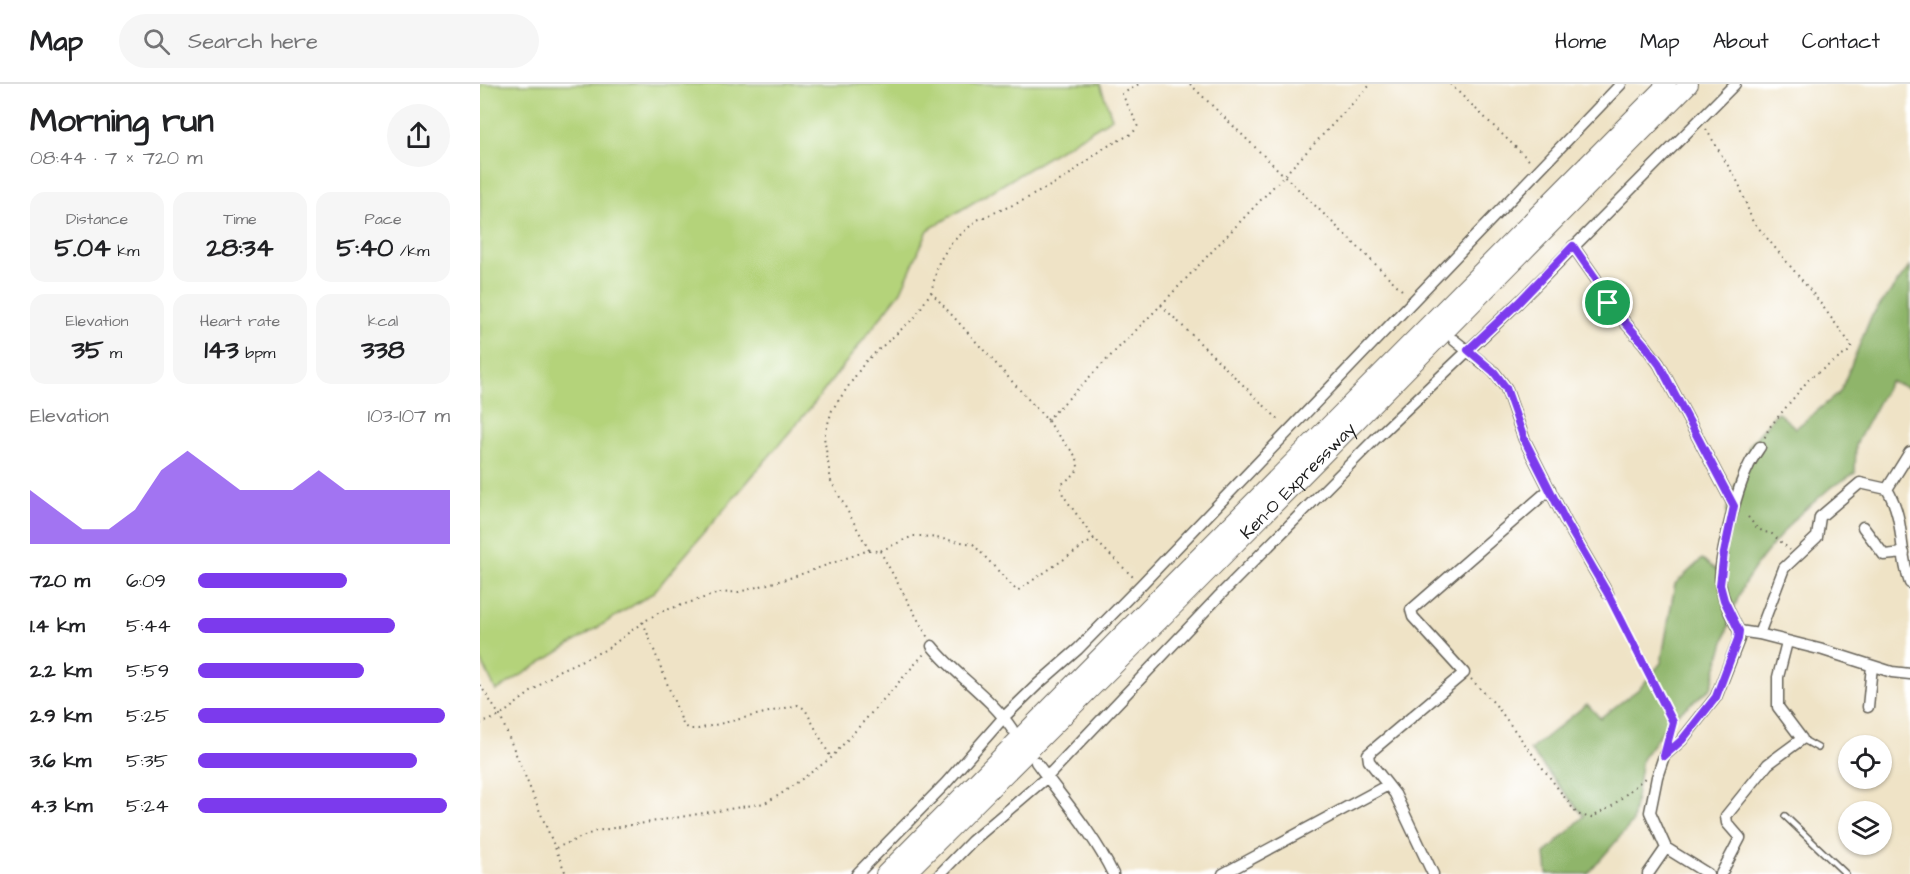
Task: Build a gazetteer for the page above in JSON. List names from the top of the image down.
{
  "streets": {
    "highway": ["Ken-O Expressway"]
  },
  "page": {
    "header": "Map",
    "search": "Search here",
    "nav": [
      "Home",
      "Map",
      "About",
      "Contact"
    ],
    "heading": ["Morning run", "08:44 · 7 × 720 m"],
    "stats": [
      ["Distance", "5.04 km"],
      ["Time", "28:34"],
      ["Pace", "5:40 /km"],
      ["Elevation", "35 m"],
      ["Heart rate", "143 bpm"],
      ["kcal", "338"]
    ],
    "chart": ["Elevation", "103–107 m"],
    "list": [
      {
        "name": "720 m",
        "note": "6:09"
      },
      {
        "name": "1.4 km",
        "note": "5:44"
      },
      {
        "name": "2.2 km",
        "note": "5:59"
      },
      {
        "name": "2.9 km",
        "note": "5:25"
      },
      {
        "name": "3.6 km",
        "note": "5:35"
      },
      {
        "name": "4.3 km",
        "note": "5:24"
      }
    ]
  }
}
